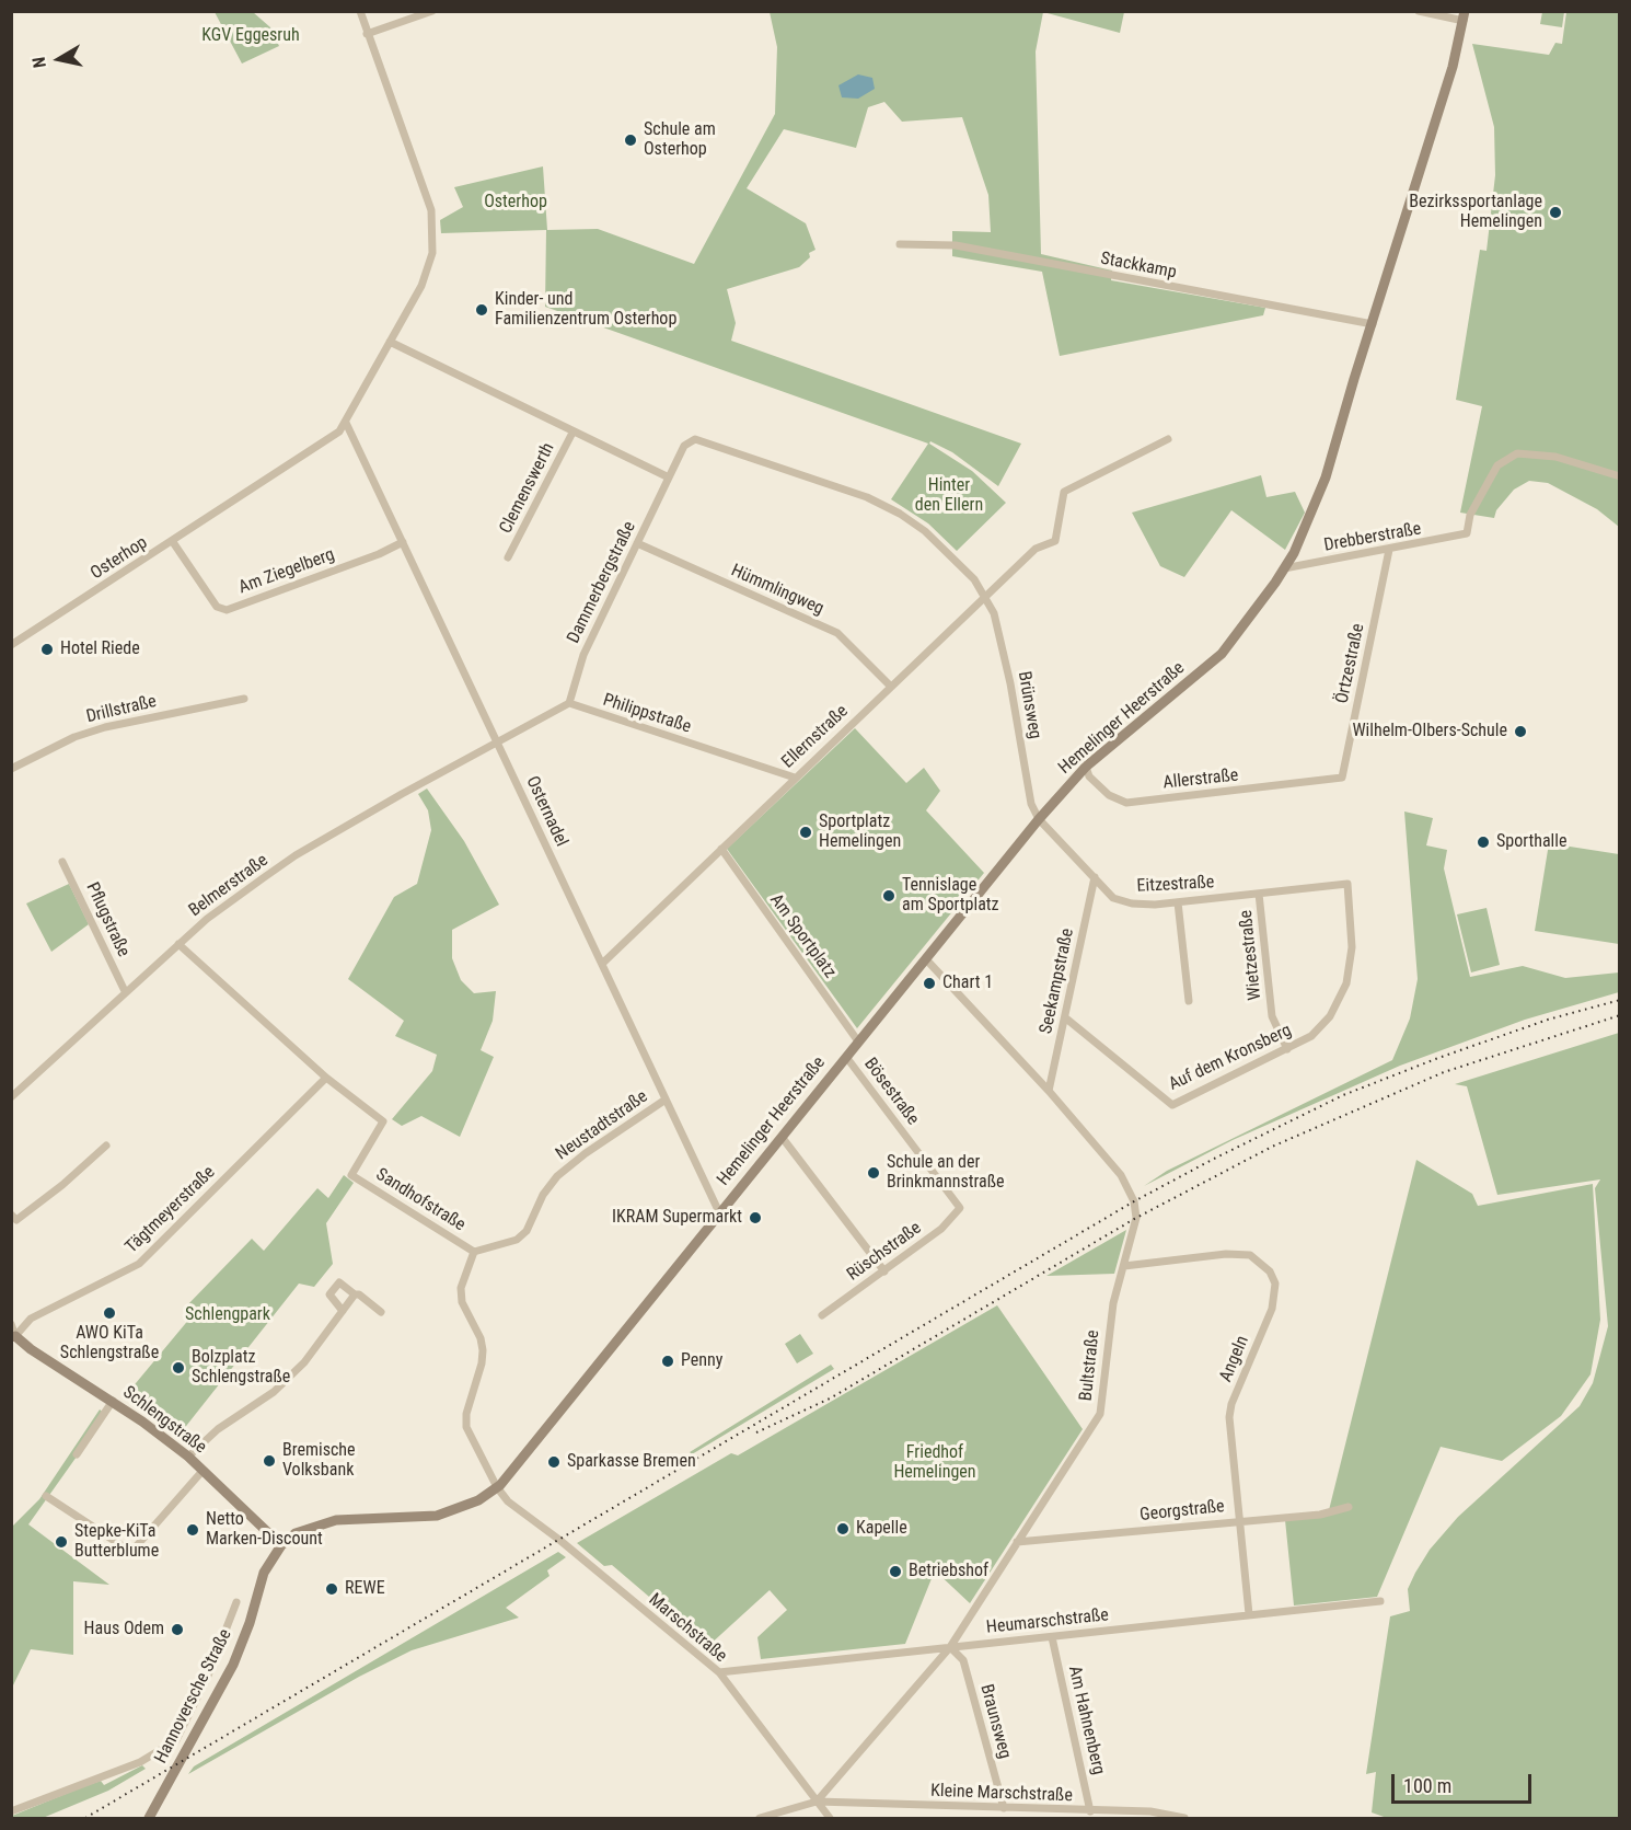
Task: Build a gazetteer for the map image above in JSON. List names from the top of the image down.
{
  "streets": {
    "main road": ["Hemelinger Heerstraße", "Schlengstraße", "Hannoversche Straße"],
    "street": [
      "Stackkamp",
      "Clemenswerth",
      "Drebberstraße",
      "Osterhop",
      "Am Ziegelberg",
      "Dammerbergstraße",
      "Hümmlingweg",
      "Örtzestraße",
      "Brünsweg",
      "Drillstraße",
      "Philippstraße",
      "Ellernstraße",
      "Allerstraße",
      "Osternadel",
      "Eitzestraße",
      "Belmerstraße",
      "Pflugstraße",
      "Am Sportplatz",
      "Wietzestraße",
      "Seekampstraße",
      "Auf dem Kronsberg",
      "Bösestraße",
      "Neustadtstraße",
      "Sandhofstraße",
      "Tägtmeyerstraße",
      "Rüschstraße",
      "Angeln",
      "Bultstraße",
      "Georgstraße",
      "Heumarschstraße",
      "Marschstraße",
      "Am Hahnenberg",
      "Braunsweg",
      "Kleine Marschstraße"
    ]
  },
  "crossings": [
    ["Stackkamp", "Hemelinger Heerstraße"],
    ["Drebberstraße", "Örtzestraße"],
    ["Drebberstraße", "Hemelinger Heerstraße"],
    ["Osterhop", "Am Ziegelberg"],
    ["Osterhop", "Osternadel"],
    ["Am Ziegelberg", "Osternadel"],
    ["Dammerbergstraße", "Hümmlingweg"],
    ["Dammerbergstraße", "Philippstraße"],
    ["Hümmlingweg", "Ellernstraße"],
    ["Örtzestraße", "Allerstraße"],
    ["Brünsweg", "Hemelinger Heerstraße"],
    ["Brünsweg", "Ellernstraße"],
    ["Brünsweg", "Eitzestraße"],
    ["Philippstraße", "Ellernstraße"],
    ["Hemelinger Heerstraße", "Allerstraße"],
    ["Hemelinger Heerstraße", "Osternadel"],
    ["Hemelinger Heerstraße", "Eitzestraße"],
    ["Hemelinger Heerstraße", "Am Sportplatz"],
    ["Hemelinger Heerstraße", "Bösestraße"],
    ["Hemelinger Heerstraße", "Sandhofstraße"],
    ["Hemelinger Heerstraße", "Bultstraße"],
    ["Hemelinger Heerstraße", "Marschstraße"],
    ["Hemelinger Heerstraße", "Hannoversche Straße"],
    ["Ellernstraße", "Osternadel"],
    ["Ellernstraße", "Am Sportplatz"],
    ["Osternadel", "Belmerstraße"],
    ["Osternadel", "Neustadtstraße"],
    ["Eitzestraße", "Wietzestraße"],
    ["Eitzestraße", "Seekampstraße"],
    ["Eitzestraße", "Auf dem Kronsberg"],
    ["Belmerstraße", "Pflugstraße"],
    ["Belmerstraße", "Sandhofstraße"],
    ["Wietzestraße", "Auf dem Kronsberg"],
    ["Seekampstraße", "Auf dem Kronsberg"],
    ["Seekampstraße", "Bultstraße"],
    ["Bösestraße", "Rüschstraße"],
    ["Neustadtstraße", "Sandhofstraße"],
    ["Sandhofstraße", "Tägtmeyerstraße"],
    ["Sandhofstraße", "Marschstraße"],
    ["Sandhofstraße", "Hannoversche Straße"],
    ["Tägtmeyerstraße", "Schlengstraße"],
    ["Angeln", "Bultstraße"],
    ["Angeln", "Georgstraße"],
    ["Angeln", "Heumarschstraße"],
    ["Bultstraße", "Georgstraße"],
    ["Bultstraße", "Heumarschstraße"],
    ["Bultstraße", "Marschstraße"],
    ["Bultstraße", "Braunsweg"],
    ["Bultstraße", "Kleine Marschstraße"],
    ["Schlengstraße", "Hannoversche Straße"],
    ["Heumarschstraße", "Marschstraße"],
    ["Heumarschstraße", "Am Hahnenberg"],
    ["Heumarschstraße", "Braunsweg"],
    ["Marschstraße", "Hannoversche Straße"],
    ["Marschstraße", "Kleine Marschstraße"],
    ["Am Hahnenberg", "Kleine Marschstraße"],
    ["Braunsweg", "Kleine Marschstraße"]
  ],
  "parks": [
    "KGV Eggesruh",
    "Osterhop",
    "Hinter den Ellern",
    "Schlengpark",
    "Friedhof Hemelingen"
  ],
  "places": [
    "Schule am Osterhop",
    "Bezirkssportanlage Hemelingen",
    "Kinder- und Familienzentrum Osterhop",
    "Hotel Riede",
    "Wilhelm-Olbers-Schule",
    "Sportplatz Hemelingen",
    "Sporthalle",
    "Tennislage am Sportplatz",
    "Chart 1",
    "Schule an der Brinkmannstraße",
    "IKRAM Supermarkt",
    "AWO KiTa Schlengstraße",
    "Penny",
    "Bolzplatz Schlengstraße",
    "Bremische Volksbank",
    "Sparkasse Bremen",
    "Kapelle",
    "Netto Marken-Discount",
    "Stepke-KiTa Butterblume",
    "Betriebshof",
    "REWE",
    "Haus Odem"
  ],
  "scale_bar": "100 m",
  "north": "left"
}
